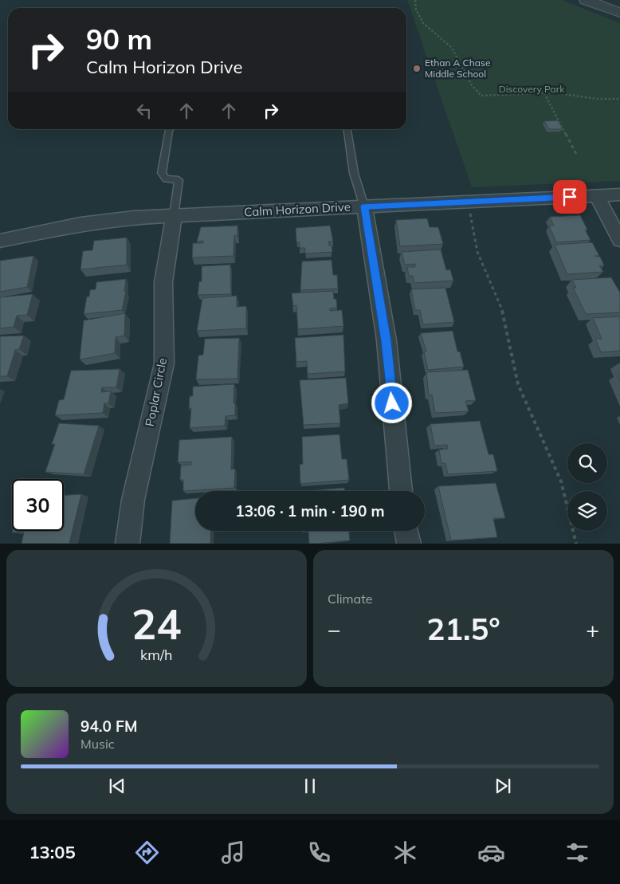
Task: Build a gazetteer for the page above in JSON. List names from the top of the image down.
{
  "streets": {
    "street": ["Calm Horizon Drive", "Poplar Circle"]
  },
  "crossings": [
    ["Calm Horizon Drive", "Poplar Circle"]
  ],
  "parks": ["Discovery Park"],
  "places": ["Ethan A Chase Middle School"],
  "page": {
    "turn": ["90 m", "Calm Horizon Drive"],
    "limit": "30",
    "trip": "13:06 · 1 min · 190 m",
    "tile": "Climate",
    "heat": ["−", "21.5°", "+"],
    "song": ["94.0 FM", "Music"],
    "tabs": "13:05",
    "gauge": ["24", "km/h"]
  }
}
